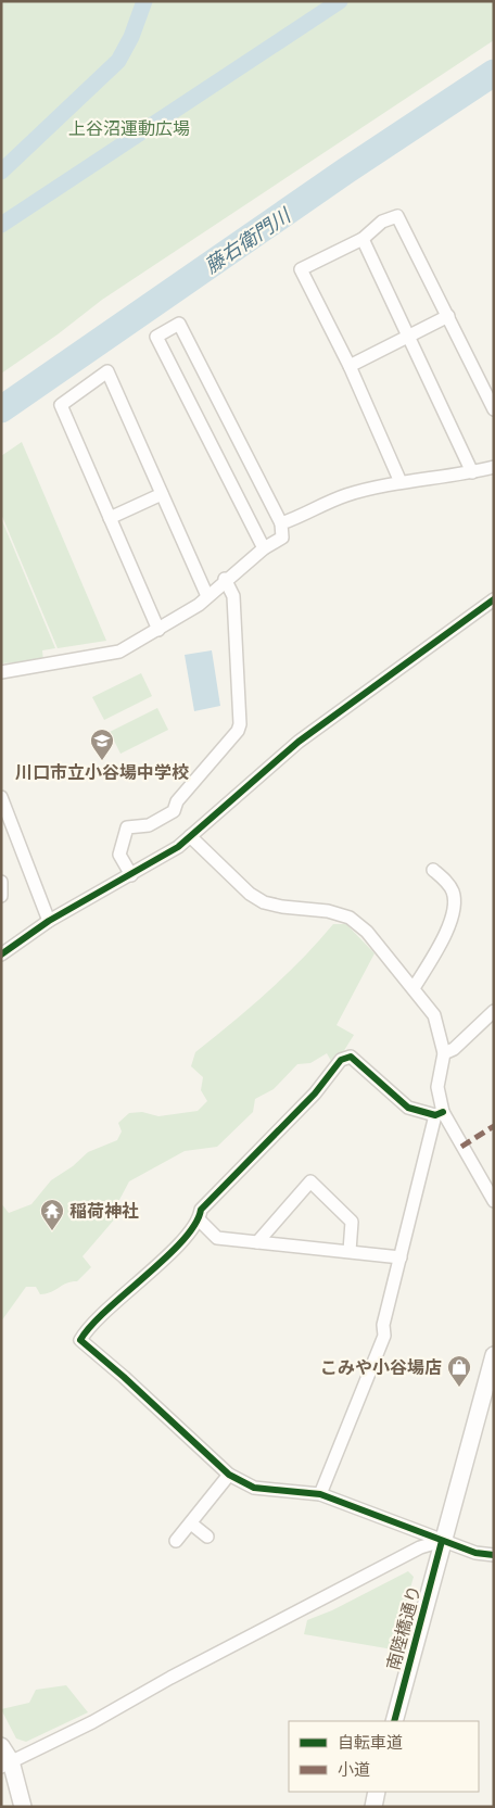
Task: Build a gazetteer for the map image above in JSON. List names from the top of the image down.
{
  "streets": {
    "street": ["南陸橋通り"]
  },
  "water": ["藤右衛門川"],
  "parks": ["上谷沼運動広場"],
  "places": {
    "school or university": ["川口市立小谷場中学校"],
    "temple": ["稲荷神社"],
    "shop": ["こみや小谷場店"]
  },
  "legend": ["自転車道", "小道"]
}
